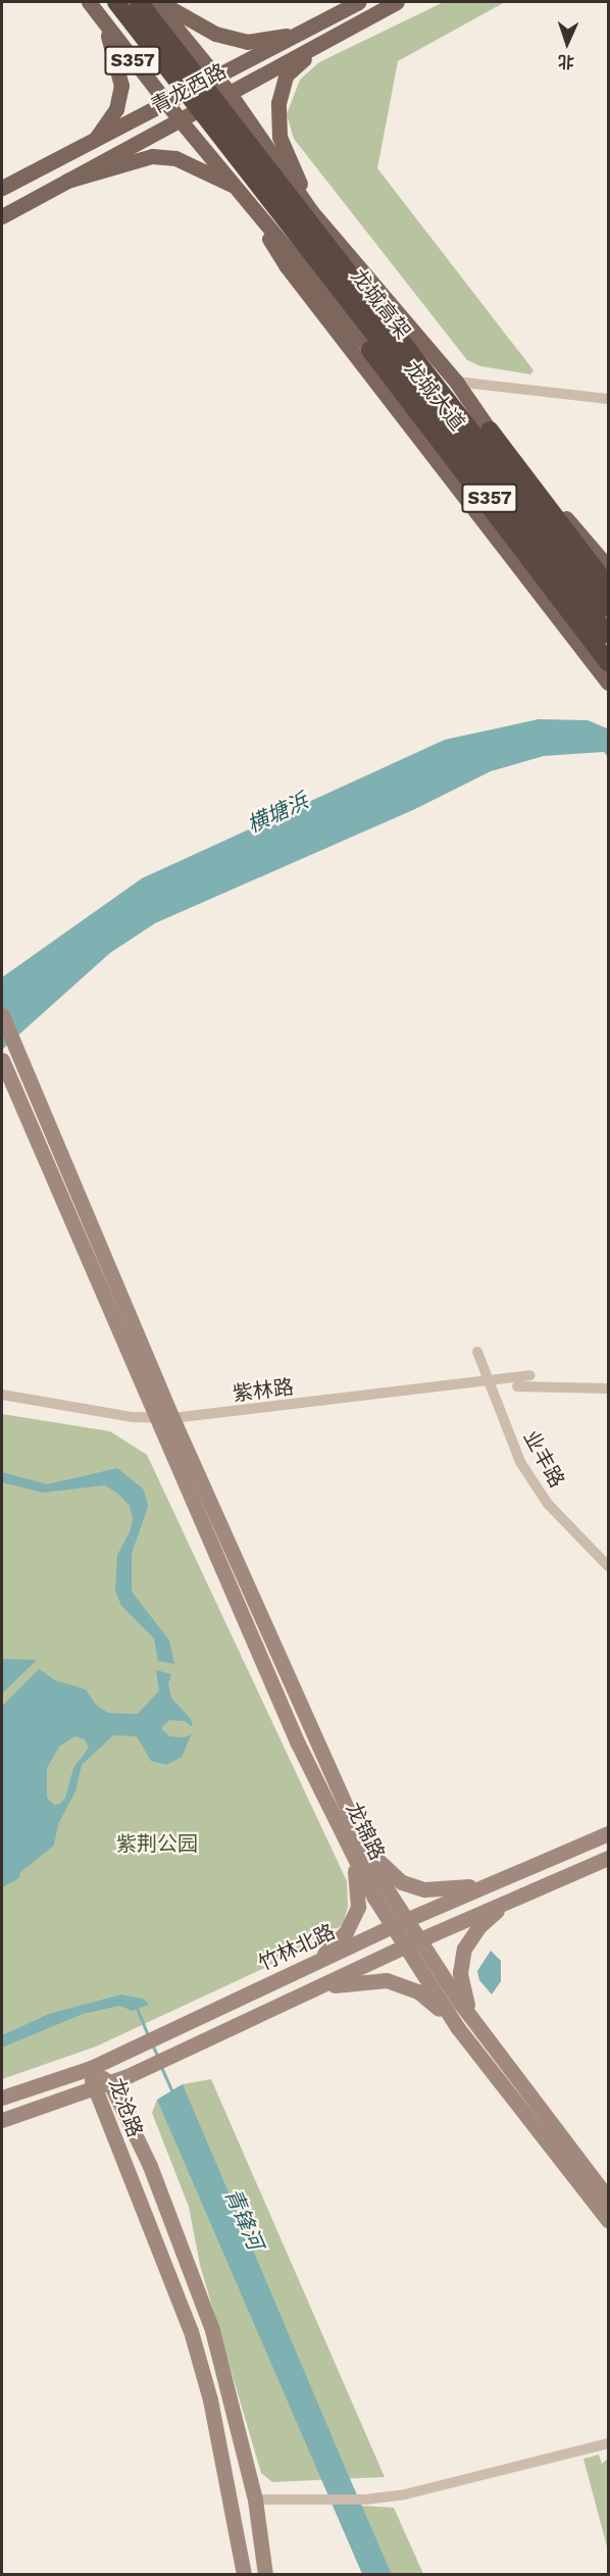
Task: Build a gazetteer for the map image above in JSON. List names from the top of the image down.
{
  "streets": {
    "highway": ["龙城高架"],
    "main road": [
      "S357",
      "青龙西路",
      "龙城大道",
      "龙锦路",
      "竹林北路",
      "龙沧路"
    ],
    "street": ["紫林路", "业丰路"]
  },
  "crossings": [
    ["青龙西路", "龙城大道"],
    ["紫林路", "业丰路"],
    ["紫林路", "龙锦路"],
    ["龙锦路", "竹林北路"],
    ["竹林北路", "龙沧路"]
  ],
  "water": ["横塘浜", "青锋河"],
  "parks": ["紫荆公园"],
  "north": "bottom"
}
